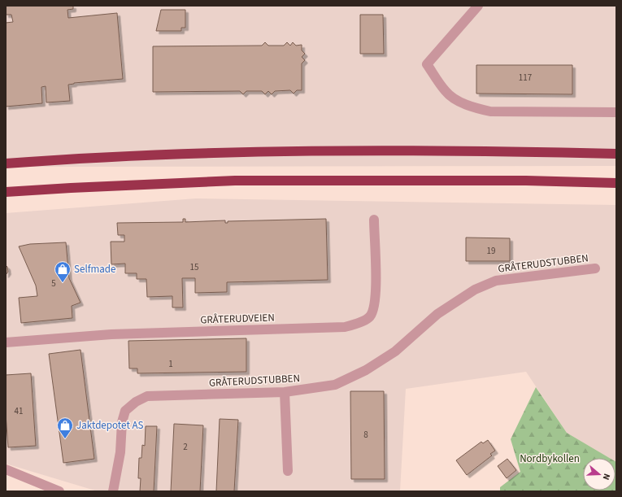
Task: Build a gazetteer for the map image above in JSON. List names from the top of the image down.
{
  "streets": {
    "street": ["GRÅTERUDSTUBBEN", "GRÅTERUDVEIEN"]
  },
  "parks": ["Nordbykollen"],
  "places": {
    "shop": ["Selfmade", "Jaktdepotet AS"]
  },
  "house_numbers": [
    "117",
    "19",
    "15",
    "5",
    "1",
    "41",
    "8",
    "2"
  ],
  "north": "right"
}
